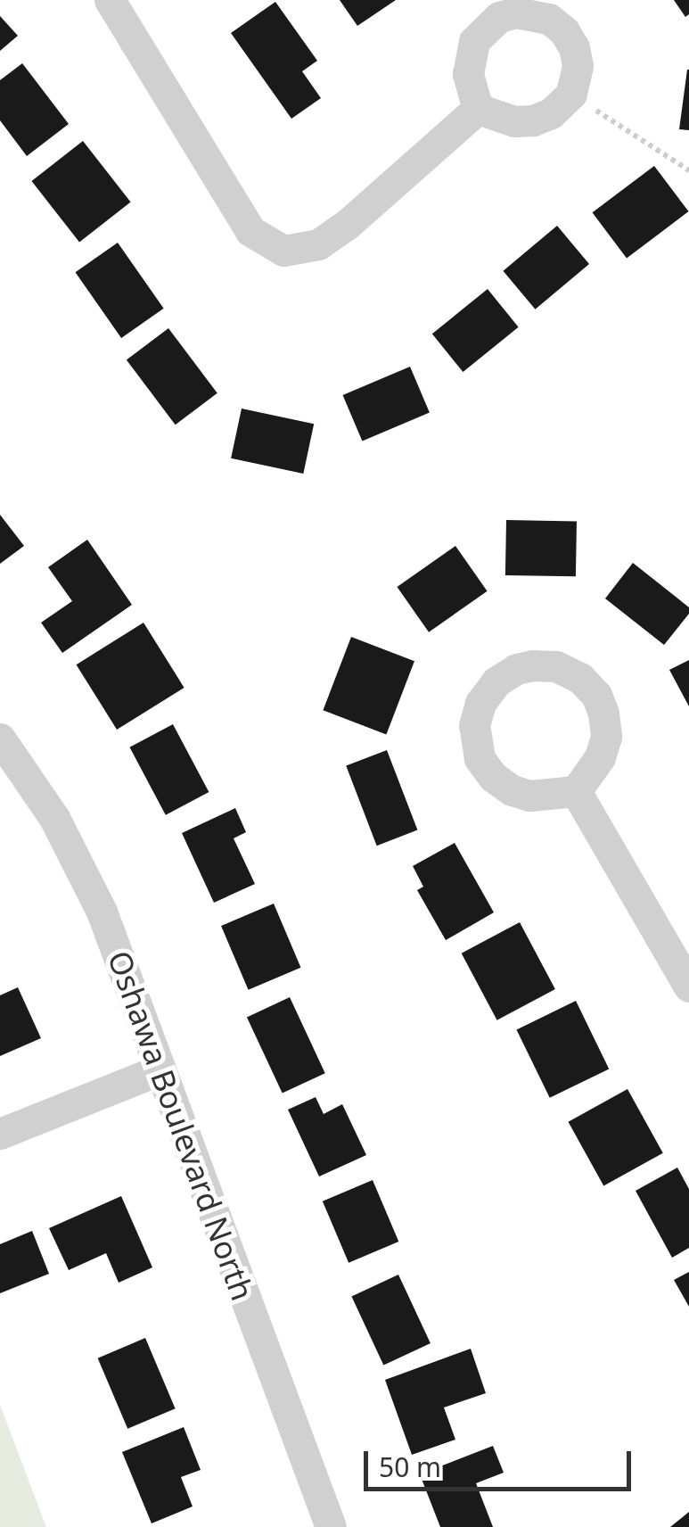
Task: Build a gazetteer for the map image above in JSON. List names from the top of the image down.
{
  "streets": {
    "street": ["Oshawa Boulevard North"]
  },
  "scale_bar": "50 m"
}
